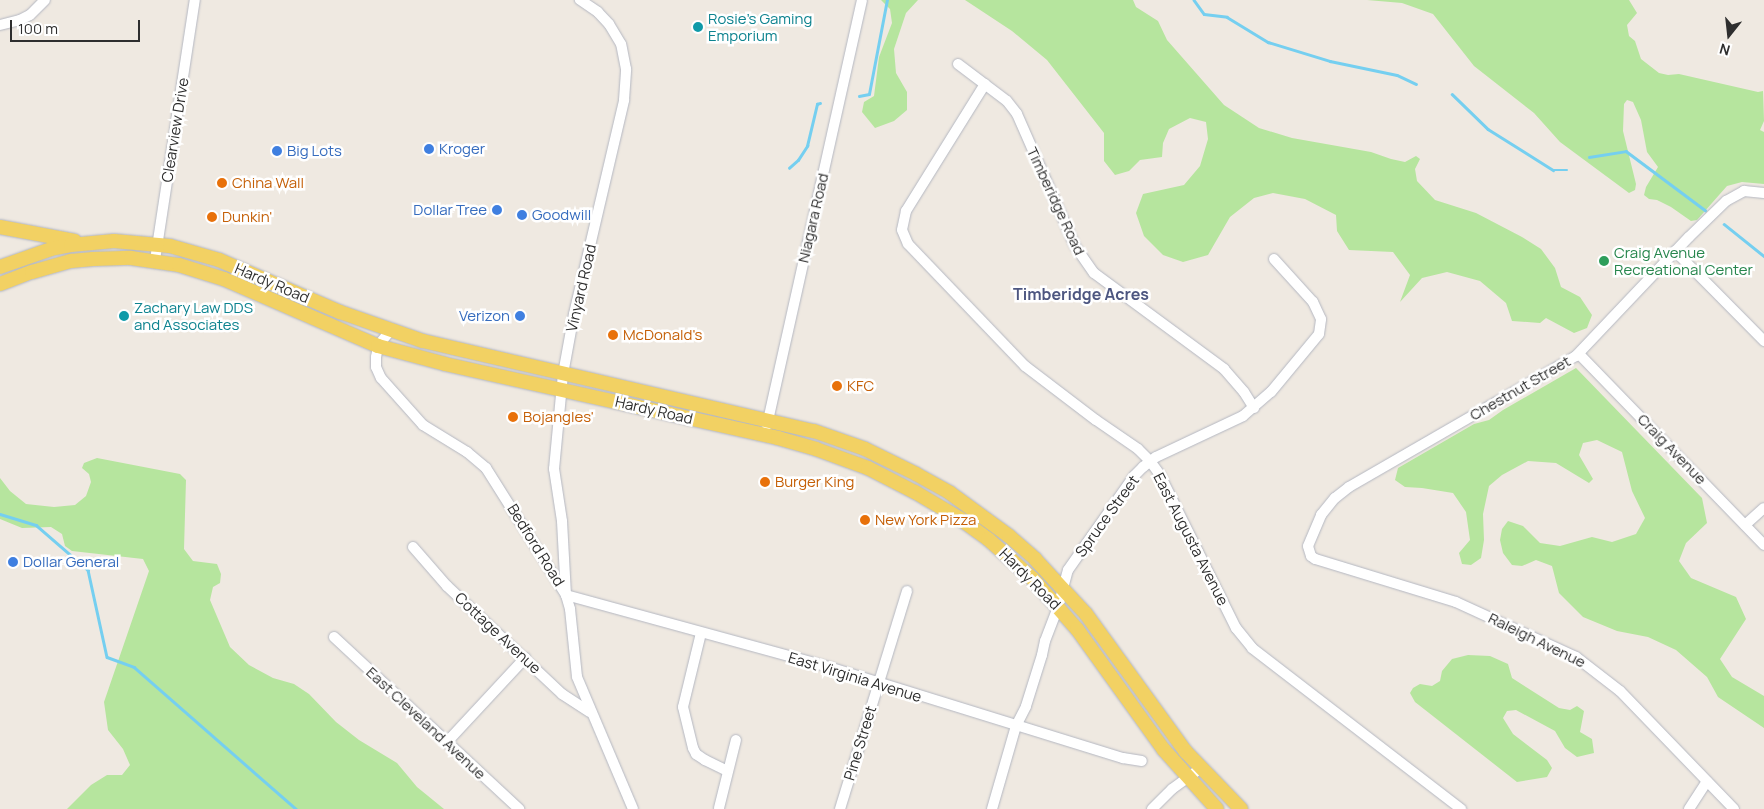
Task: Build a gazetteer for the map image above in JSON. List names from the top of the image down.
{
  "streets": {
    "main road": ["Hardy Road"],
    "street": [
      "Clearview Drive",
      "Timberidge Road",
      "Niagara Road",
      "Vinyard Road",
      "Chestnut Street",
      "Craig Avenue",
      "Spruce Street",
      "East Augusta Avenue",
      "Bedford Road",
      "Cottage Avenue",
      "Raleigh Avenue",
      "East Virginia Avenue",
      "East Cleveland Avenue",
      "Pine Street"
    ]
  },
  "crossings": [
    ["Clearview Drive", "Hardy Road"],
    ["Timberidge Road", "Spruce Street"],
    ["Timberidge Road", "East Augusta Avenue"],
    ["Niagara Road", "Hardy Road"],
    ["Hardy Road", "Vinyard Road"],
    ["Hardy Road", "Spruce Street"],
    ["Hardy Road", "Bedford Road"],
    ["Vinyard Road", "Bedford Road"],
    ["Vinyard Road", "East Virginia Avenue"],
    ["Chestnut Street", "Craig Avenue"],
    ["Chestnut Street", "Raleigh Avenue"],
    ["Spruce Street", "East Augusta Avenue"],
    ["Spruce Street", "East Virginia Avenue"],
    ["Bedford Road", "Cottage Avenue"],
    ["Bedford Road", "East Virginia Avenue"],
    ["East Virginia Avenue", "Pine Street"]
  ],
  "districts": ["Timberidge Acres"],
  "places": [
    "Rosie's Gaming Emporium",
    "Kroger",
    "Big Lots",
    "China Wall",
    "Dollar Tree",
    "Goodwill",
    "Dunkin'",
    "Craig Avenue Recreational Center",
    "Zachary Law DDS and Associates",
    "Verizon",
    "McDonald's",
    "KFC",
    "Bojangles'",
    "Burger King",
    "New York Pizza",
    "Dollar General"
  ],
  "scale_bar": "100 m",
  "north": "bottom"
}
